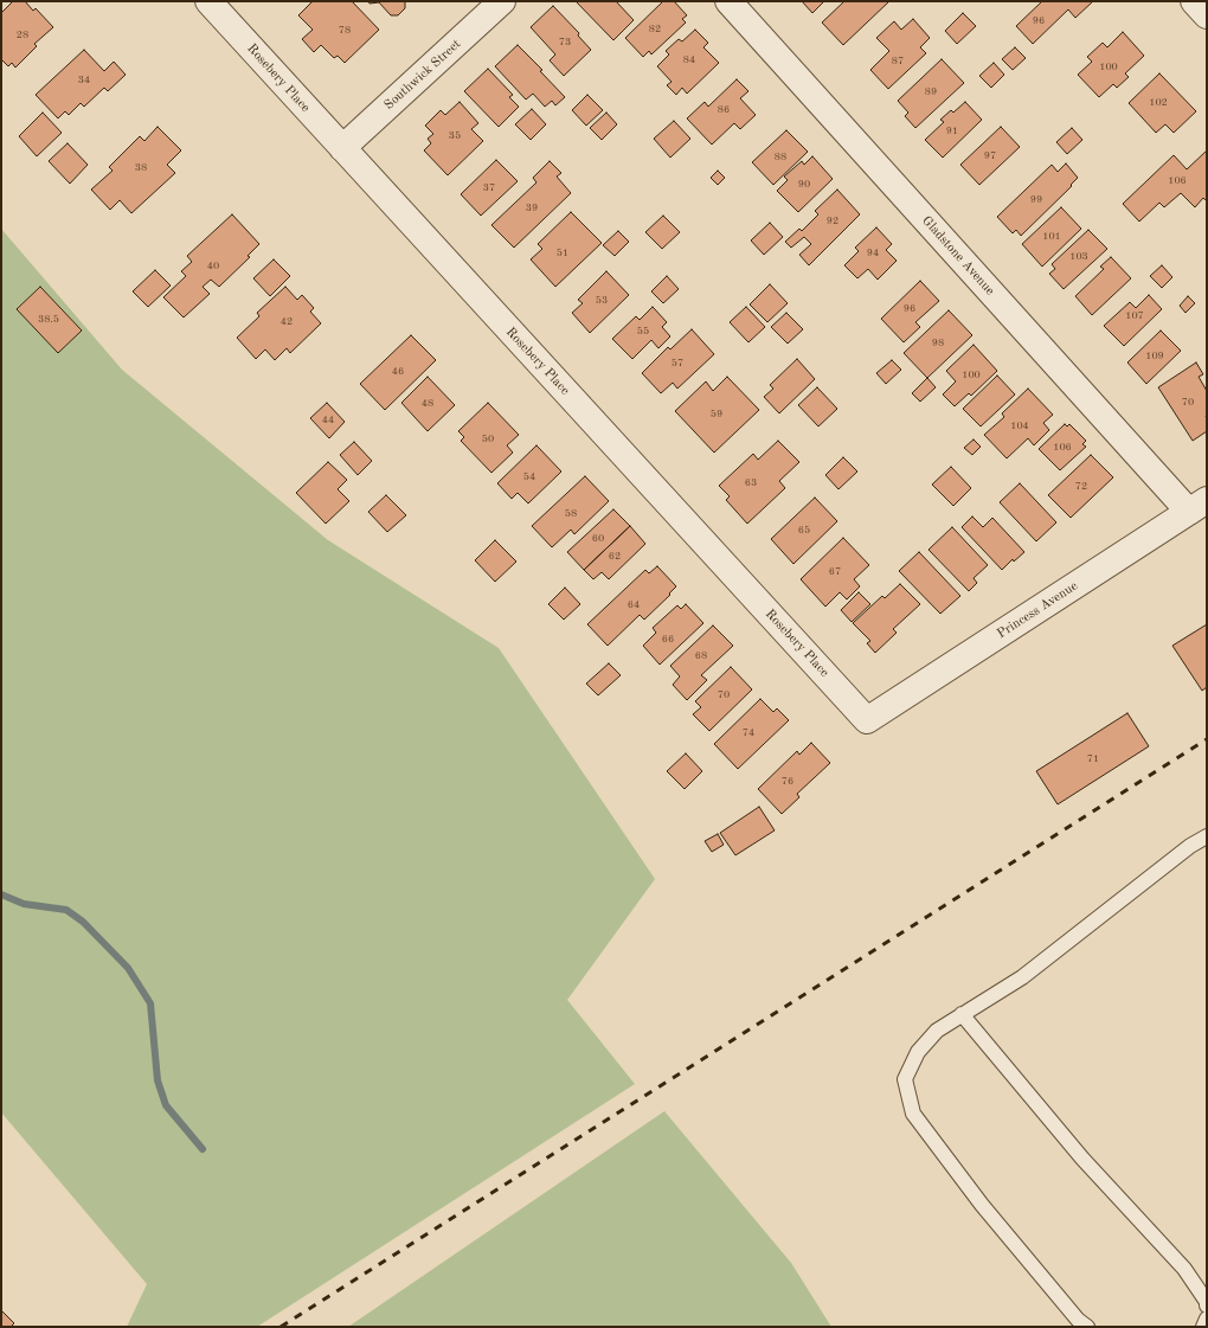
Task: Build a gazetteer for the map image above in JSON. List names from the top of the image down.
{
  "streets": {
    "street": [
      "Southwick Street",
      "Rosebery Place",
      "Gladstone Avenue",
      "Princess Avenue"
    ]
  },
  "crossings": [
    ["Southwick Street", "Rosebery Place"],
    ["Rosebery Place", "Princess Avenue"],
    ["Gladstone Avenue", "Princess Avenue"]
  ],
  "house_numbers": [
    "96",
    "82",
    "78",
    "28",
    "73",
    "84",
    "87",
    "100",
    "34",
    "89",
    "102",
    "86",
    "91",
    "35",
    "97",
    "88",
    "38",
    "106",
    "90",
    "37",
    "99",
    "39",
    "92",
    "101",
    "51",
    "94",
    "103",
    "40",
    "53",
    "96",
    "107",
    "38.5",
    "42",
    "55",
    "98",
    "109",
    "57",
    "46",
    "100",
    "70",
    "48",
    "59",
    "44",
    "104",
    "50",
    "106",
    "54",
    "63",
    "72",
    "58",
    "65",
    "60",
    "62",
    "67",
    "64",
    "66",
    "68",
    "70",
    "74",
    "71",
    "76"
  ]
}
